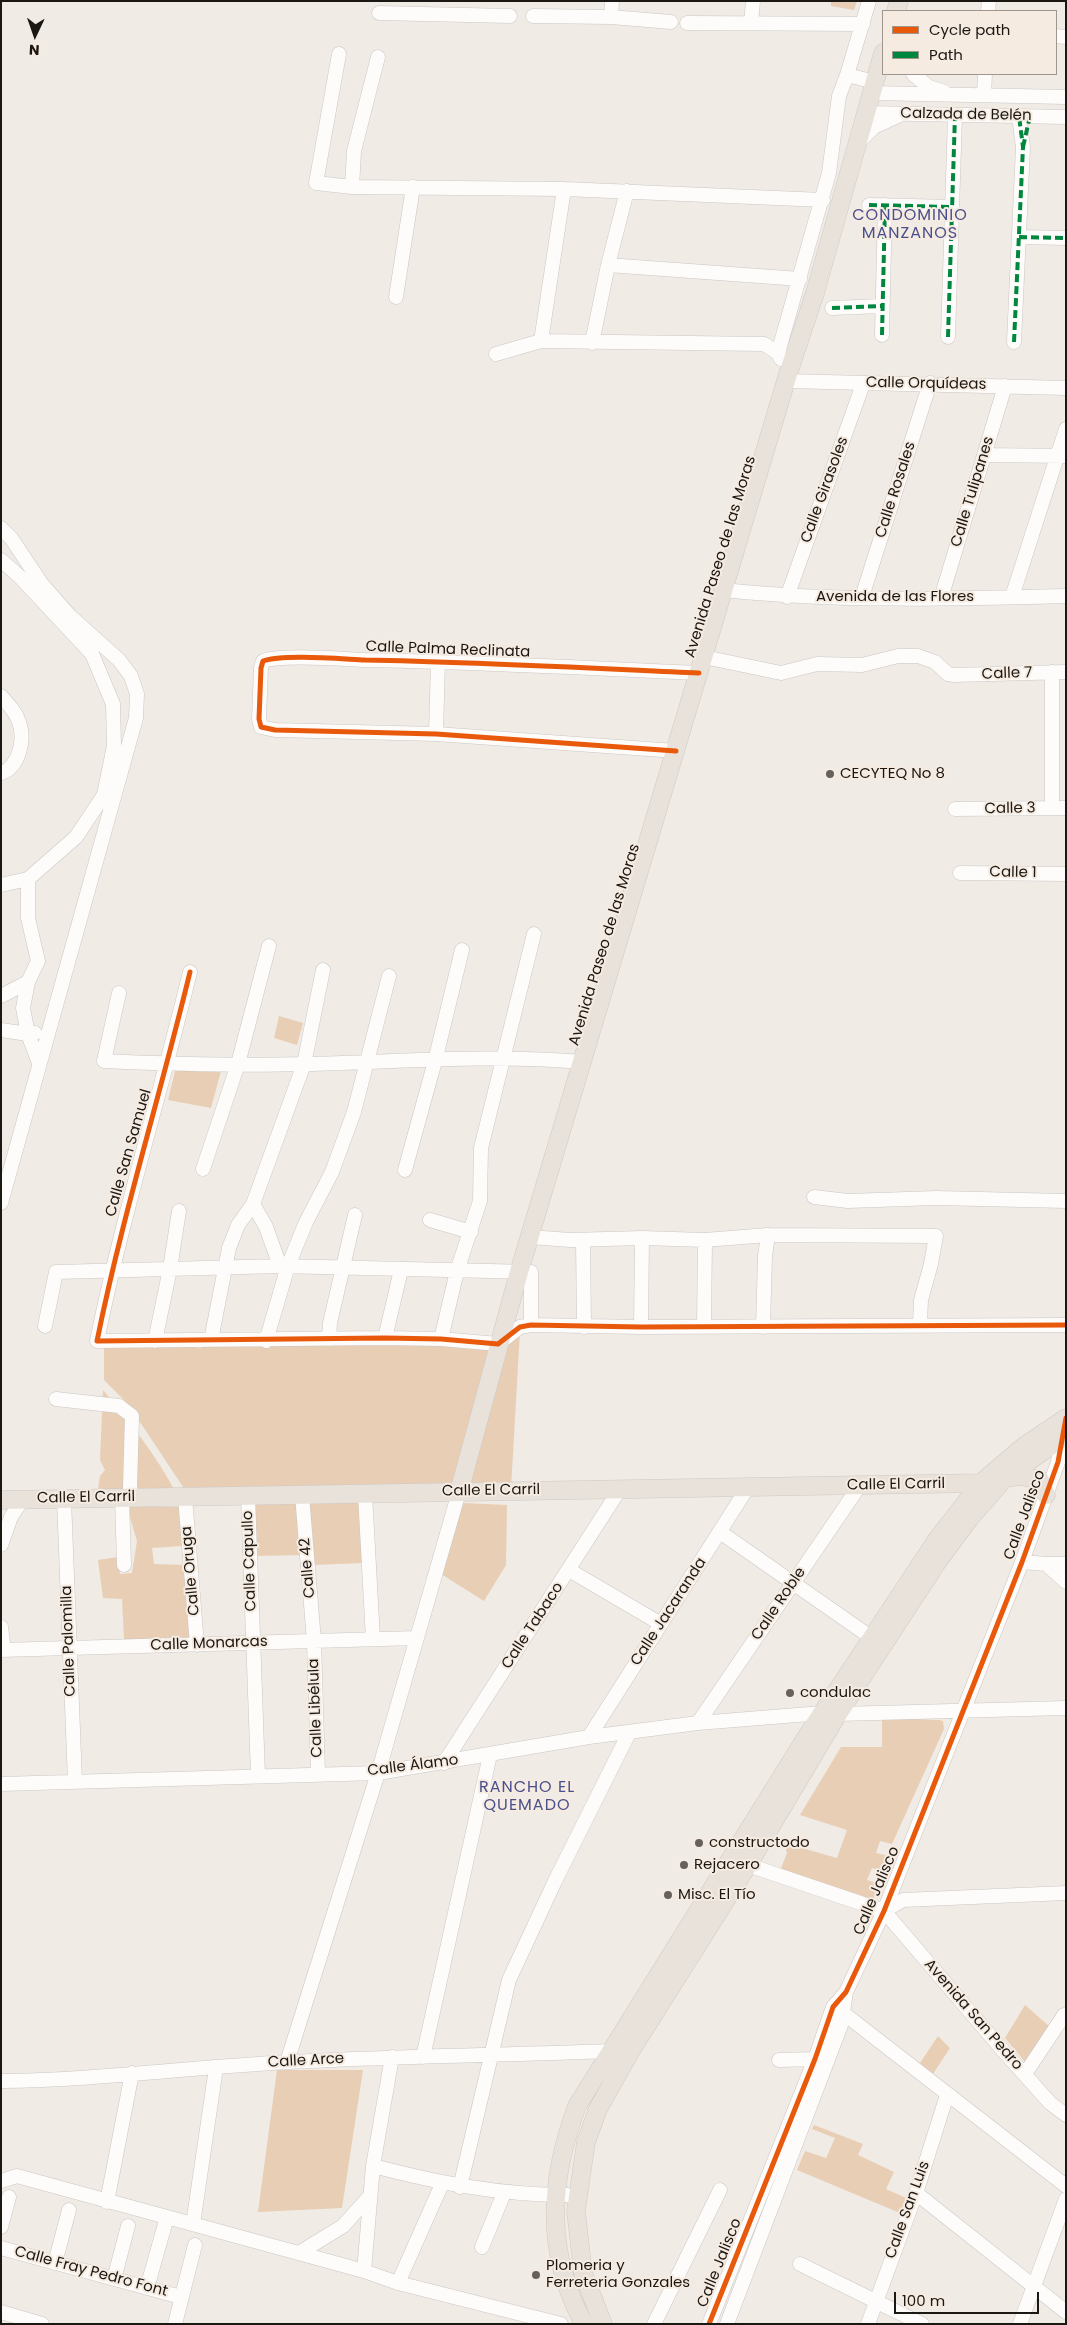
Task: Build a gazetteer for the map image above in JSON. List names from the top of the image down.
{
  "streets": {
    "main road": ["Avenida Paseo de las Moras", "Calle El Carril"],
    "street": [
      "Calzada de Belén",
      "Calle Orquídeas",
      "Calle Girasoles",
      "Calle Rosales",
      "Calle Tulipanes",
      "Avenida de las Flores",
      "Calle Palma Reclinata",
      "Calle 7",
      "Calle 3",
      "Calle 1",
      "Calle San Samuel",
      "Calle Jalisco",
      "Calle Capullo",
      "Calle 42",
      "Calle Oruga",
      "Calle Roble",
      "Calle Jacaranda",
      "Calle Tabaco",
      "Calle Palomilla",
      "Calle Monarcas",
      "Calle Libélula",
      "Calle Álamo",
      "Avenida San Pedro",
      "Calle Arce",
      "Calle San Luis",
      "Calle Fray Pedro Font"
    ]
  },
  "crossings": [
    ["Calzada de Belén", "Avenida Paseo de las Moras"],
    ["Calle Orquídeas", "Calle Girasoles"],
    ["Calle Orquídeas", "Calle Rosales"],
    ["Calle Orquídeas", "Calle Tulipanes"],
    ["Calle Orquídeas", "Avenida Paseo de las Moras"],
    ["Calle Girasoles", "Avenida de las Flores"],
    ["Calle Rosales", "Avenida de las Flores"],
    ["Calle Tulipanes", "Avenida de las Flores"],
    ["Avenida Paseo de las Moras", "Avenida de las Flores"],
    ["Avenida Paseo de las Moras", "Calle Palma Reclinata"],
    ["Avenida Paseo de las Moras", "Calle El Carril"],
    ["Calle Palma Reclinata", "Calle 7"],
    ["Calle El Carril", "Calle Capullo"],
    ["Calle El Carril", "Calle 42"],
    ["Calle El Carril", "Calle Oruga"],
    ["Calle El Carril", "Calle Roble"],
    ["Calle El Carril", "Calle Jacaranda"],
    ["Calle El Carril", "Calle Tabaco"],
    ["Calle El Carril", "Calle Palomilla"],
    ["Calle Jalisco", "Calle Álamo"],
    ["Calle Jalisco", "Avenida San Pedro"],
    ["Calle Capullo", "Calle Monarcas"],
    ["Calle Capullo", "Calle Álamo"],
    ["Calle 42", "Calle Monarcas"],
    ["Calle 42", "Calle Libélula"],
    ["Calle Oruga", "Calle Monarcas"],
    ["Calle Roble", "Calle Álamo"],
    ["Calle Jacaranda", "Calle Álamo"],
    ["Calle Tabaco", "Calle Álamo"],
    ["Calle Palomilla", "Calle Monarcas"],
    ["Calle Palomilla", "Calle Álamo"],
    ["Calle Monarcas", "Calle Libélula"],
    ["Calle Libélula", "Calle Álamo"]
  ],
  "districts": ["CONDOMINIO MANZANOS", "RANCHO EL QUEMADO"],
  "places": [
    "CECYTEQ No 8",
    "condulac",
    "constructodo",
    "Rejacero",
    "Misc. El Tío",
    "Plomeria y Ferreteria Gonzales"
  ],
  "legend": ["Cycle path", "Path"],
  "scale_bar": "100 m",
  "north": "bottom"
}
